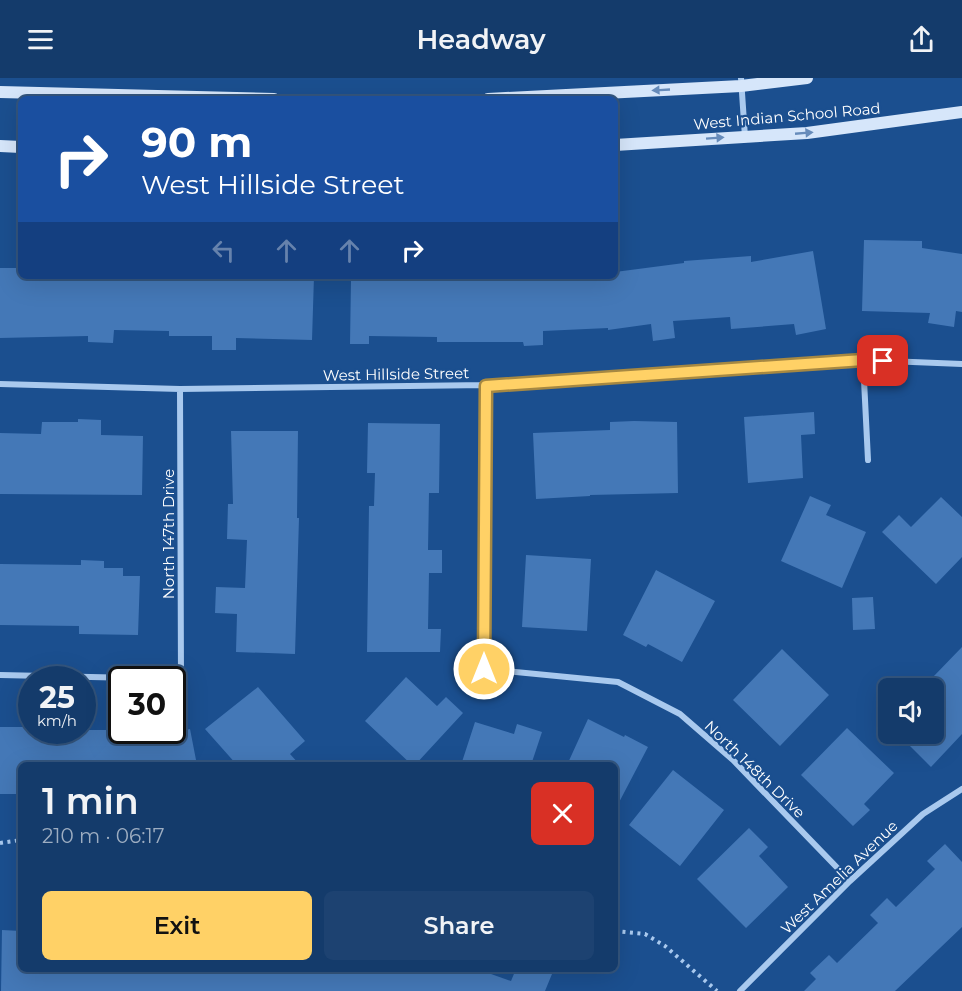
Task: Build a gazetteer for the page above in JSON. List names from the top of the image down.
{
  "streets": {
    "main road": ["West Indian School Road"],
    "street": [
      "West Hillside Street",
      "North 147th Drive",
      "North 148th Drive",
      "West Amelia Avenue"
    ]
  },
  "crossings": [
    ["West Hillside Street", "North 147th Drive"],
    ["West Hillside Street", "North 148th Drive"],
    ["North 148th Drive", "West Amelia Avenue"]
  ],
  "page": {
    "header": "Headway",
    "turn": ["90 m", "West Hillside Street"],
    "speed": "25 km/h",
    "limit": "30",
    "heading": ["1 min", "210 m · 06:17"],
    "buttons": ["Exit", "Share"]
  }
}
